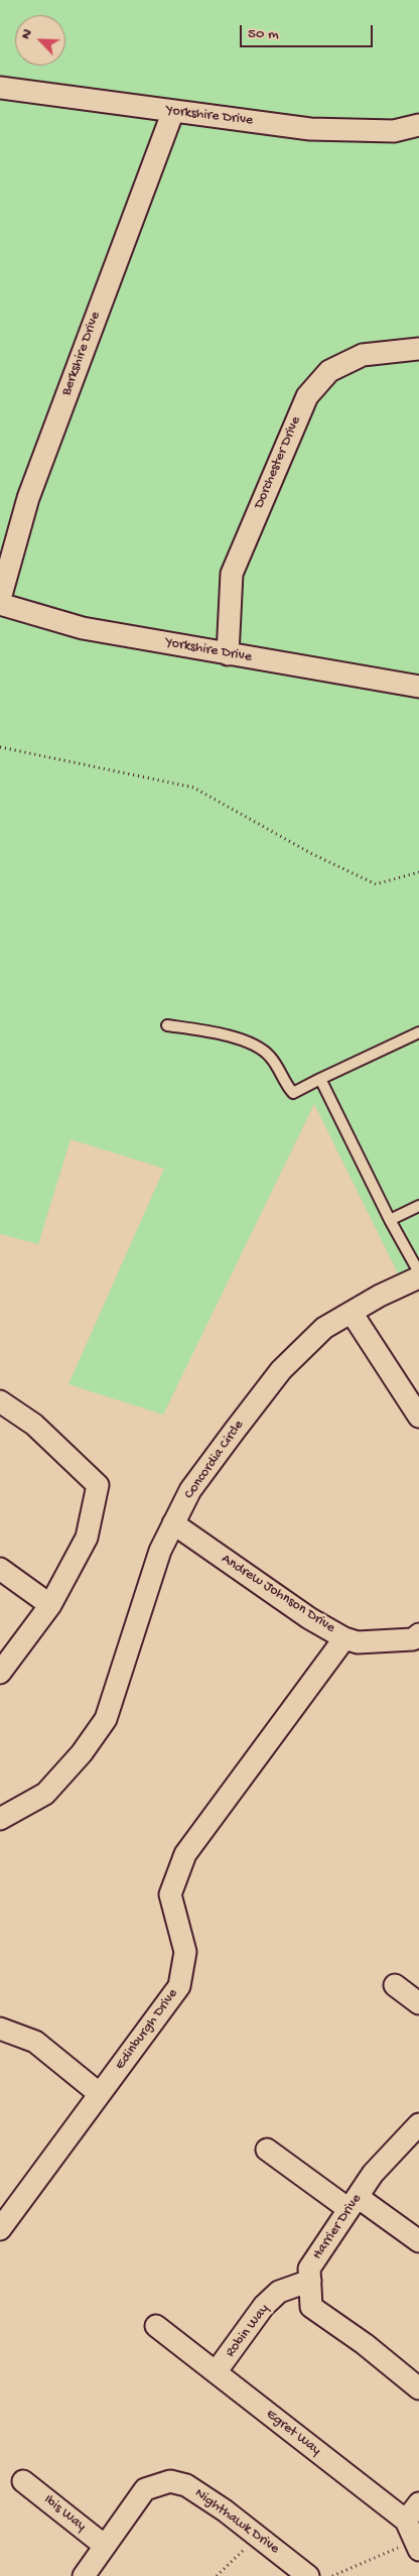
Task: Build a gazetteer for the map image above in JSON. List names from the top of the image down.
{
  "streets": {
    "street": [
      "Yorkshire Drive",
      "Berkshire Drive",
      "Dorchester Drive",
      "Concordia Circle",
      "Andrew Johnson Drive",
      "Edinburgh Drive",
      "Harrier Drive",
      "Robin Way",
      "Egret Way",
      "Ibis Way",
      "Nighthawk Drive"
    ]
  },
  "crossings": [
    ["Yorkshire Drive", "Berkshire Drive"],
    ["Yorkshire Drive", "Dorchester Drive"],
    ["Concordia Circle", "Andrew Johnson Drive"],
    ["Andrew Johnson Drive", "Edinburgh Drive"],
    ["Harrier Drive", "Robin Way"],
    ["Robin Way", "Egret Way"],
    ["Ibis Way", "Nighthawk Drive"]
  ],
  "scale_bar": "50 m",
  "north": "top left"
}
